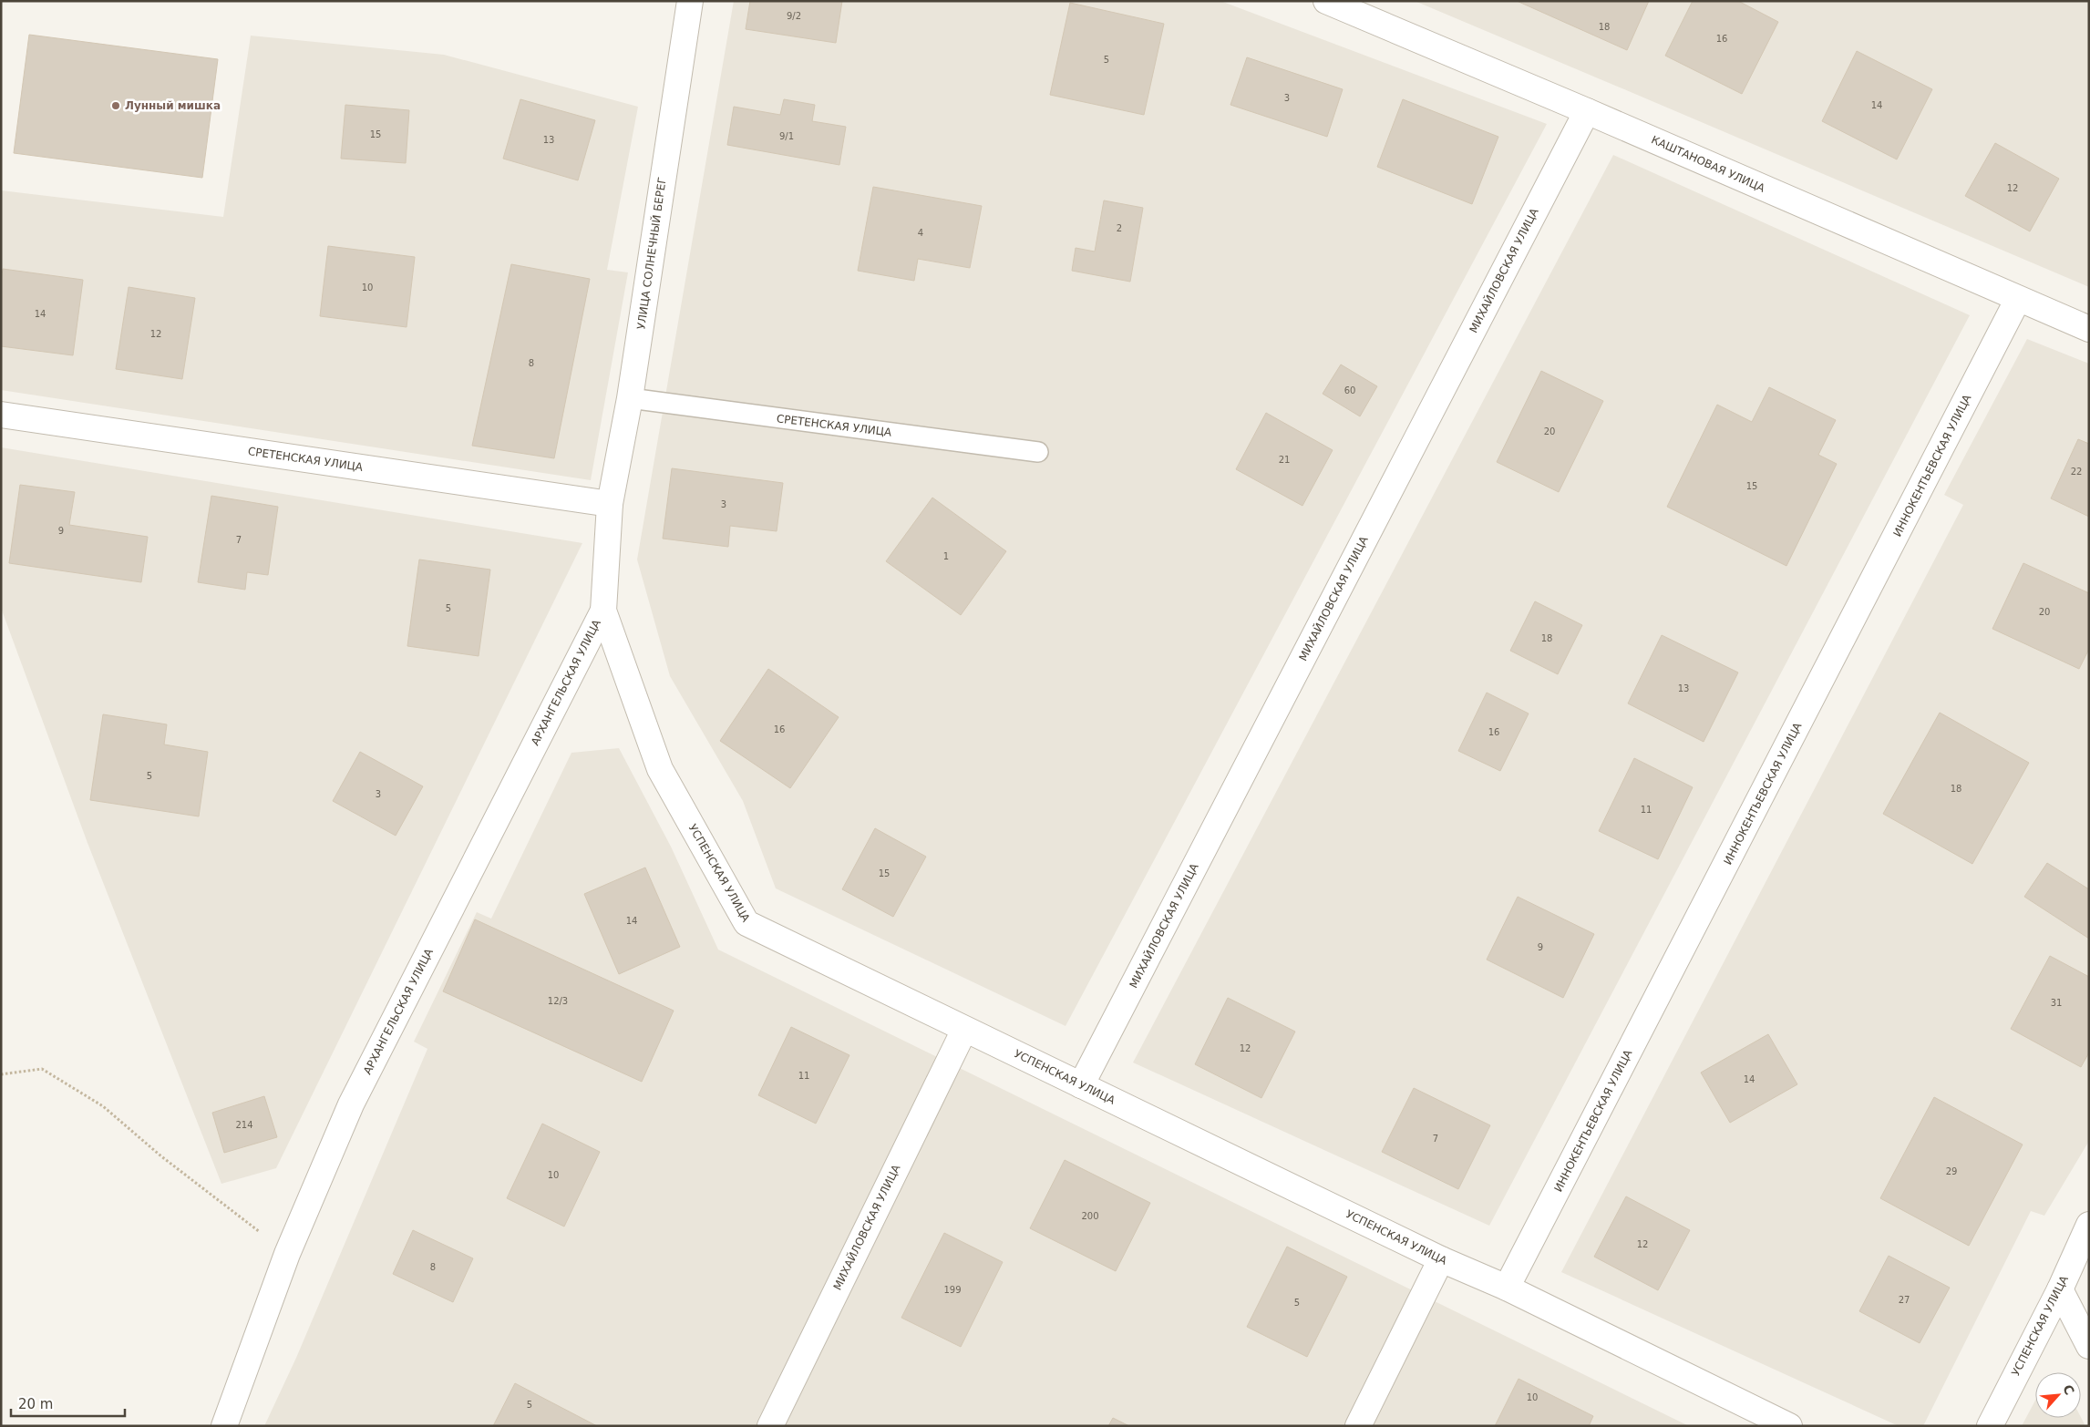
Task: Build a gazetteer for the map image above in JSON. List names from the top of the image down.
{
  "streets": {
    "street": [
      "КАШТАНОВАЯ УЛИЦА",
      "УЛИЦА СОЛНЕЧНЫЙ БЕРЕГ",
      "МИХАЙЛОВСКАЯ УЛИЦА",
      "СРЕТЕНСКАЯ УЛИЦА",
      "ИННОКЕНТЬЕВСКАЯ УЛИЦА",
      "АРХАНГЕЛЬСКАЯ УЛИЦА",
      "УСПЕНСКАЯ УЛИЦА"
    ]
  },
  "crossings": [
    ["КАШТАНОВАЯ УЛИЦА", "МИХАЙЛОВСКАЯ УЛИЦА"],
    ["КАШТАНОВАЯ УЛИЦА", "ИННОКЕНТЬЕВСКАЯ УЛИЦА"],
    ["УЛИЦА СОЛНЕЧНЫЙ БЕРЕГ", "СРЕТЕНСКАЯ УЛИЦА"],
    ["УЛИЦА СОЛНЕЧНЫЙ БЕРЕГ", "УСПЕНСКАЯ УЛИЦА"],
    ["МИХАЙЛОВСКАЯ УЛИЦА", "УСПЕНСКАЯ УЛИЦА"],
    ["СРЕТЕНСКАЯ УЛИЦА", "УСПЕНСКАЯ УЛИЦА"],
    ["ИННОКЕНТЬЕВСКАЯ УЛИЦА", "УСПЕНСКАЯ УЛИЦА"],
    ["АРХАНГЕЛЬСКАЯ УЛИЦА", "УСПЕНСКАЯ УЛИЦА"]
  ],
  "places": ["Лунный мишка"],
  "house_numbers": [
    "9/2",
    "18",
    "16",
    "5",
    "3",
    "14",
    "15",
    "9/1",
    "13",
    "12",
    "2",
    "4",
    "10",
    "14",
    "12",
    "8",
    "60",
    "20",
    "21",
    "22",
    "15",
    "3",
    "9",
    "7",
    "1",
    "5",
    "20",
    "18",
    "13",
    "16",
    "16",
    "5",
    "18",
    "3",
    "11",
    "15",
    "14",
    "9",
    "12/3",
    "31",
    "12",
    "11",
    "14",
    "214",
    "7",
    "29",
    "10",
    "200",
    "12",
    "8",
    "199",
    "27",
    "5",
    "10",
    "5"
  ],
  "scale_bar": "20 m",
  "north": "top right"
}
